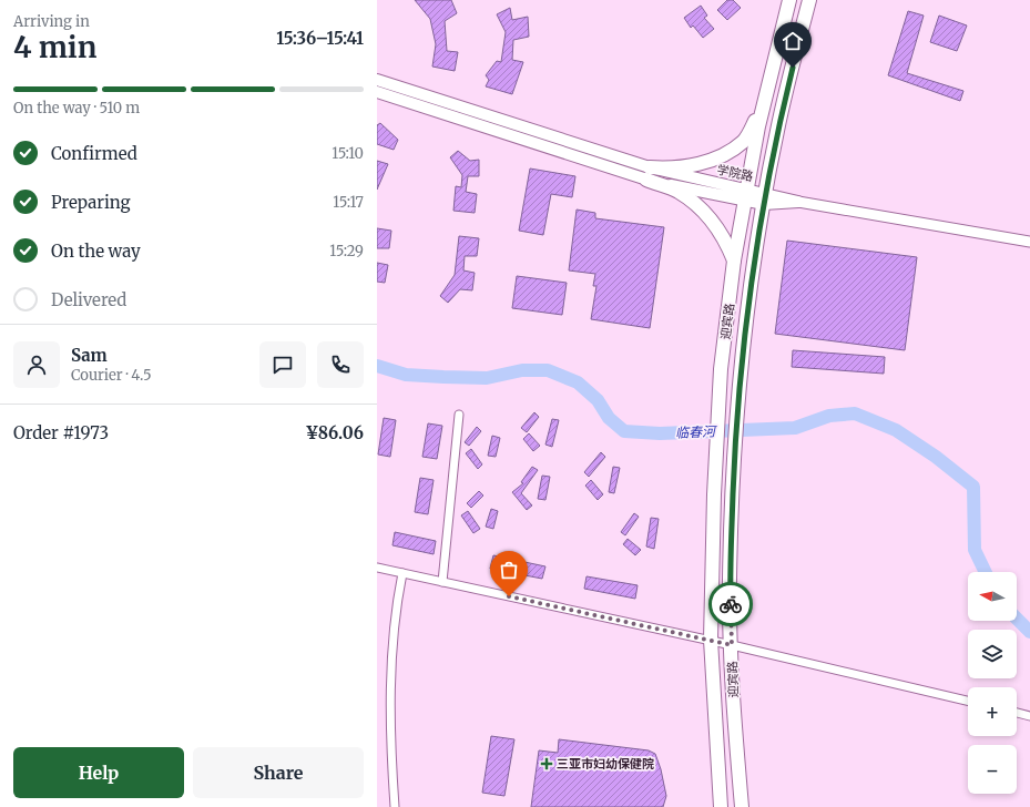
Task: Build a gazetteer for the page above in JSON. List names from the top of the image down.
{
  "streets": {
    "highway": ["迎宾路"],
    "main road": ["学院路"]
  },
  "crossings": [
    ["学院路", "迎宾路"]
  ],
  "water": ["临春河"],
  "places": {
    "health": ["三亚市妇幼保健院"]
  },
  "north": "left",
  "page": {
    "heading": ["4 min", "Arriving in", "15:36–15:41"],
    "panel": [
      "Sam",
      "Courier · 4.5",
      "Order #1973",
      "¥86.06"
    ],
    "bar": "On the way · 510 m",
    "list": [
      ["Confirmed", "15:10"],
      ["Preparing", "15:17"],
      ["On the way", "15:29"],
      "Delivered"
    ],
    "map_buttons": ["+", "−"],
    "buttons": ["Help", "Share"]
  }
}
